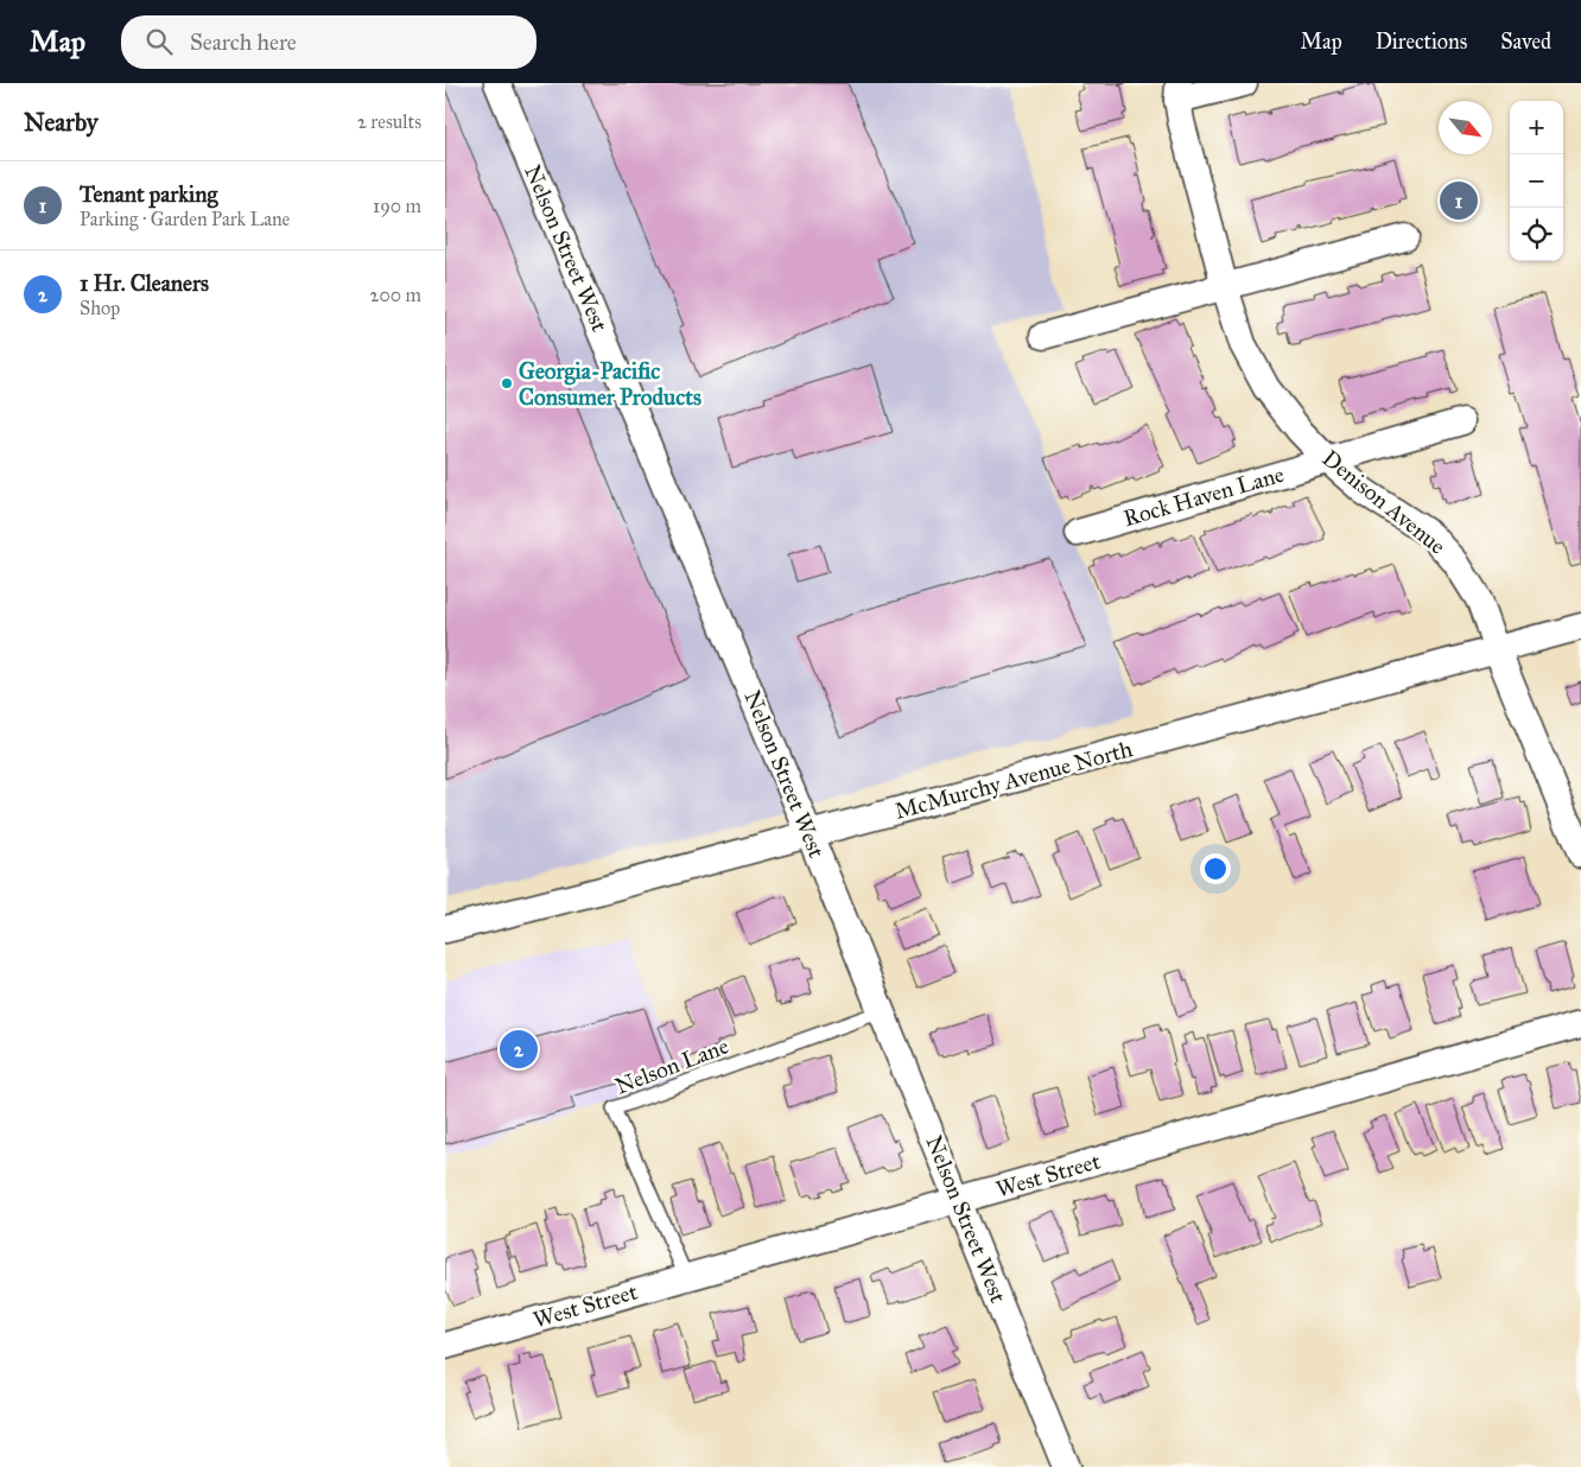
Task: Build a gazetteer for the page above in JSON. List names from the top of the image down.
{
  "streets": {
    "street": [
      "Nelson Street West",
      "Rock Haven Lane",
      "Denison Avenue",
      "McMurchy Avenue North",
      "West Street"
    ],
    "lane": ["Nelson Lane"]
  },
  "crossings": [
    ["Nelson Street West", "McMurchy Avenue North"],
    ["Nelson Street West", "Nelson Lane"],
    ["Nelson Street West", "West Street"],
    ["Rock Haven Lane", "Denison Avenue"],
    ["Denison Avenue", "McMurchy Avenue North"],
    ["Nelson Lane", "West Street"]
  ],
  "places": ["Georgia-Pacific Consumer Products"],
  "north": "bottom right",
  "page": {
    "header": "Map",
    "search": "Search here",
    "nav": ["Map", "Directions", "Saved"],
    "heading": ["Nearby", "2 results"],
    "map_buttons": ["+", "−"],
    "list": [
      {
        "mark": "1",
        "name": "Tenant parking",
        "note": "Parking · Garden Park Lane",
        "value": "190 m"
      },
      {
        "mark": "2",
        "name": "1 Hr. Cleaners",
        "note": "Shop",
        "value": "200 m"
      }
    ],
    "pins": ["1", "2"]
  }
}
